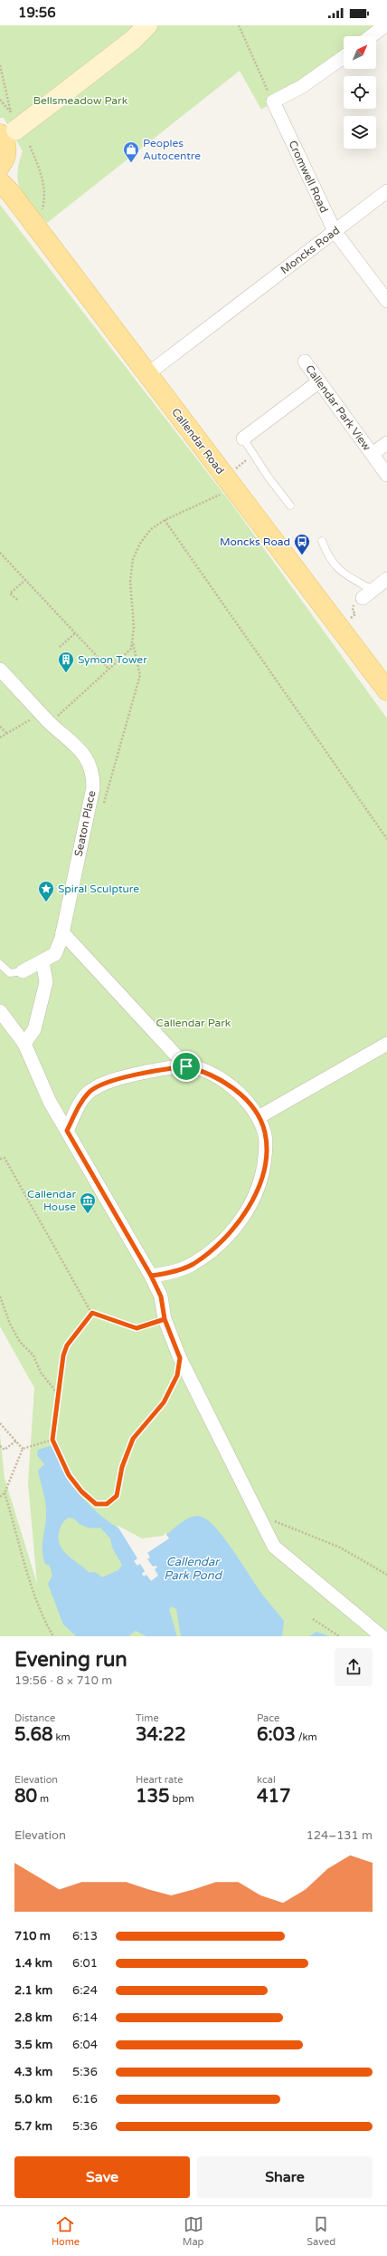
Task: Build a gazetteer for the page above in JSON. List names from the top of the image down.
{
  "streets": {
    "main road": ["Callendar Road"],
    "street": [
      "Cromwell Road",
      "Moncks Road",
      "Callendar Park View",
      "Seaton Place"
    ]
  },
  "crossings": [
    ["Cromwell Road", "Moncks Road"],
    ["Moncks Road", "Callendar Road"]
  ],
  "water": ["Callendar Park Pond"],
  "parks": ["Bellsmeadow Park", "Callendar Park"],
  "places": {
    "shop": ["Peoples Autocentre"],
    "bus stop": ["Moncks Road"],
    "building": ["Symon Tower"],
    "place": ["Spiral Sculpture"],
    "museum": ["Callendar House"]
  },
  "north": "top right",
  "page": {
    "status": "19:56",
    "heading": ["Evening run", "19:56 · 8 × 710 m"],
    "stats": [
      ["Distance", "5.68 km"],
      ["Time", "34:22"],
      ["Pace", "6:03 /km"],
      ["Elevation", "80 m"],
      ["Heart rate", "135 bpm"],
      ["kcal", "417"]
    ],
    "chart": ["Elevation", "124–131 m"],
    "list": [
      {
        "name": "710 m",
        "note": "6:13"
      },
      {
        "name": "1.4 km",
        "note": "6:01"
      },
      {
        "name": "2.1 km",
        "note": "6:24"
      },
      {
        "name": "2.8 km",
        "note": "6:14"
      },
      {
        "name": "3.5 km",
        "note": "6:04"
      },
      {
        "name": "4.3 km",
        "note": "5:36"
      },
      {
        "name": "5.0 km",
        "note": "6:16"
      },
      {
        "name": "5.7 km",
        "note": "5:36"
      }
    ],
    "buttons": ["Save", "Share"],
    "tabs": ["Home", "Map", "Saved"]
  }
}
